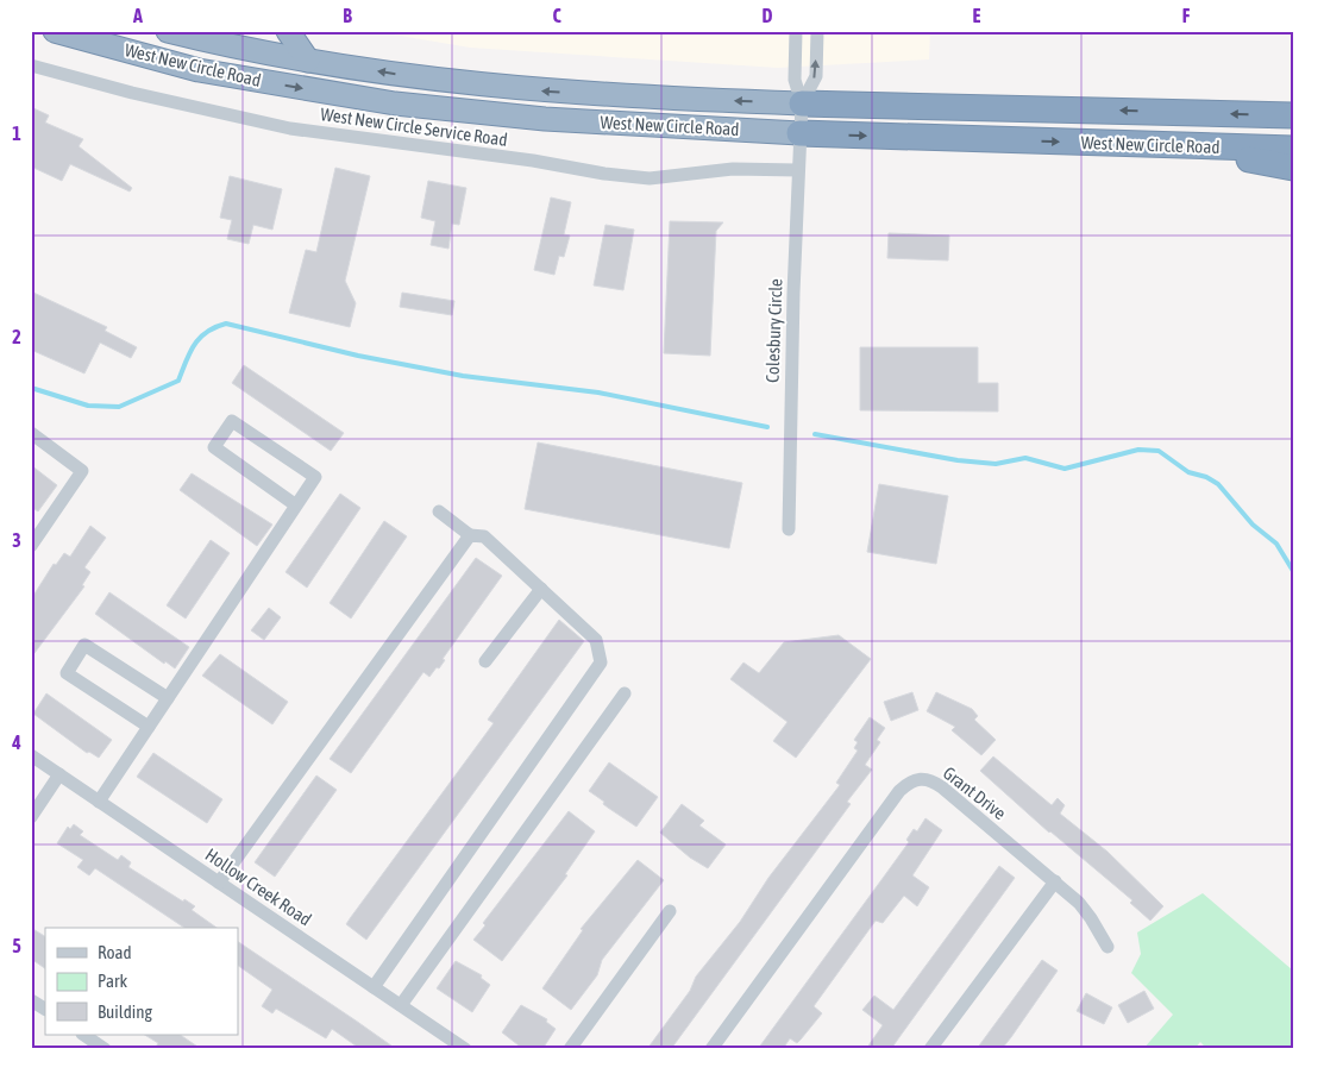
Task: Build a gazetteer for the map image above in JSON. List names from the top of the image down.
{
  "streets": {
    "highway": ["West New Circle Road"],
    "street": [
      "West New Circle Service Road",
      "Colesbury Circle",
      "Grant Drive",
      "Hollow Creek Road"
    ]
  },
  "crossings": [
    ["West New Circle Road", "Colesbury Circle"],
    ["West New Circle Service Road", "Colesbury Circle"]
  ],
  "legend": ["Road", "Park", "Building"],
  "grid": {
    "columns": [
      "A",
      "B",
      "C",
      "D",
      "E",
      "F"
    ],
    "rows": [
      "1",
      "2",
      "3",
      "4",
      "5"
    ]
  }
}
